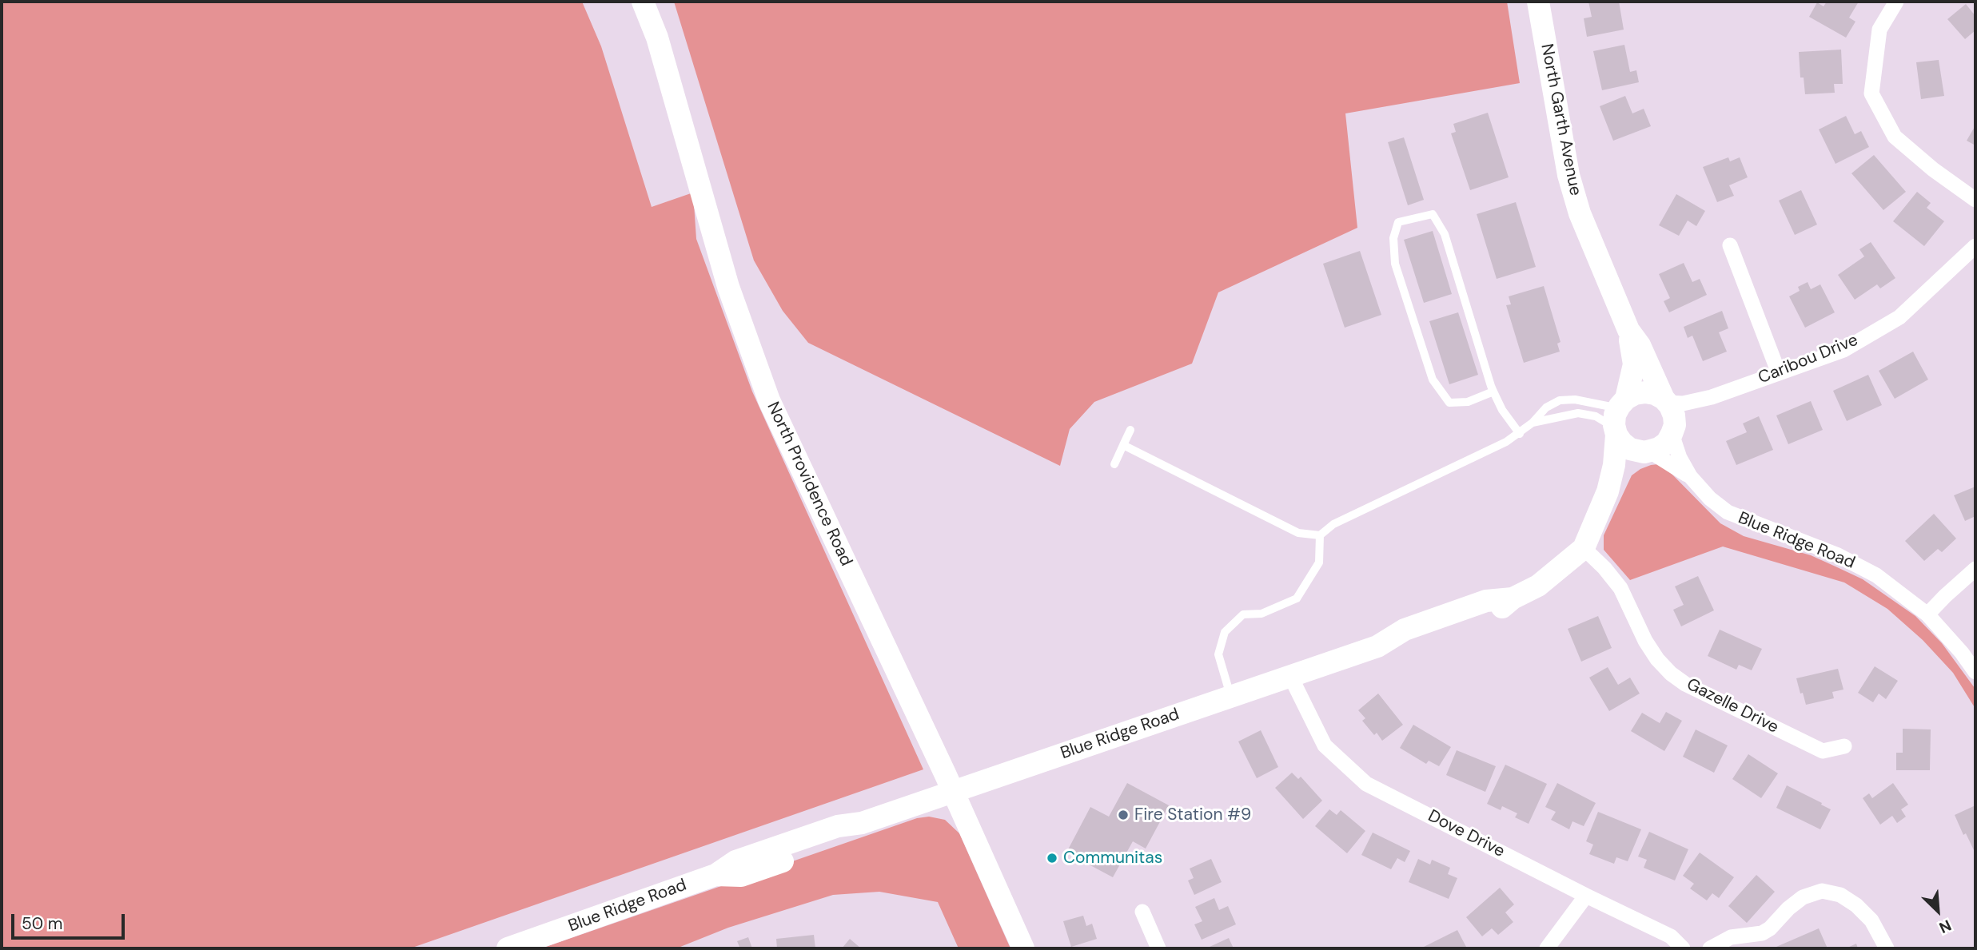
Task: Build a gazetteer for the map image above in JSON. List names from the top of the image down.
{
  "streets": {
    "street": [
      "North Garth Avenue",
      "Caribou Drive",
      "North Providence Road",
      "Blue Ridge Road",
      "Gazelle Drive",
      "Dove Drive"
    ]
  },
  "crossings": [
    ["North Garth Avenue", "Caribou Drive"],
    ["North Garth Avenue", "Blue Ridge Road"],
    ["Caribou Drive", "Blue Ridge Road"],
    ["North Providence Road", "Blue Ridge Road"],
    ["Blue Ridge Road", "Gazelle Drive"],
    ["Blue Ridge Road", "Dove Drive"]
  ],
  "places": ["Fire Station #9", "Communitas"],
  "scale_bar": "50 m",
  "north": "bottom right"
}
